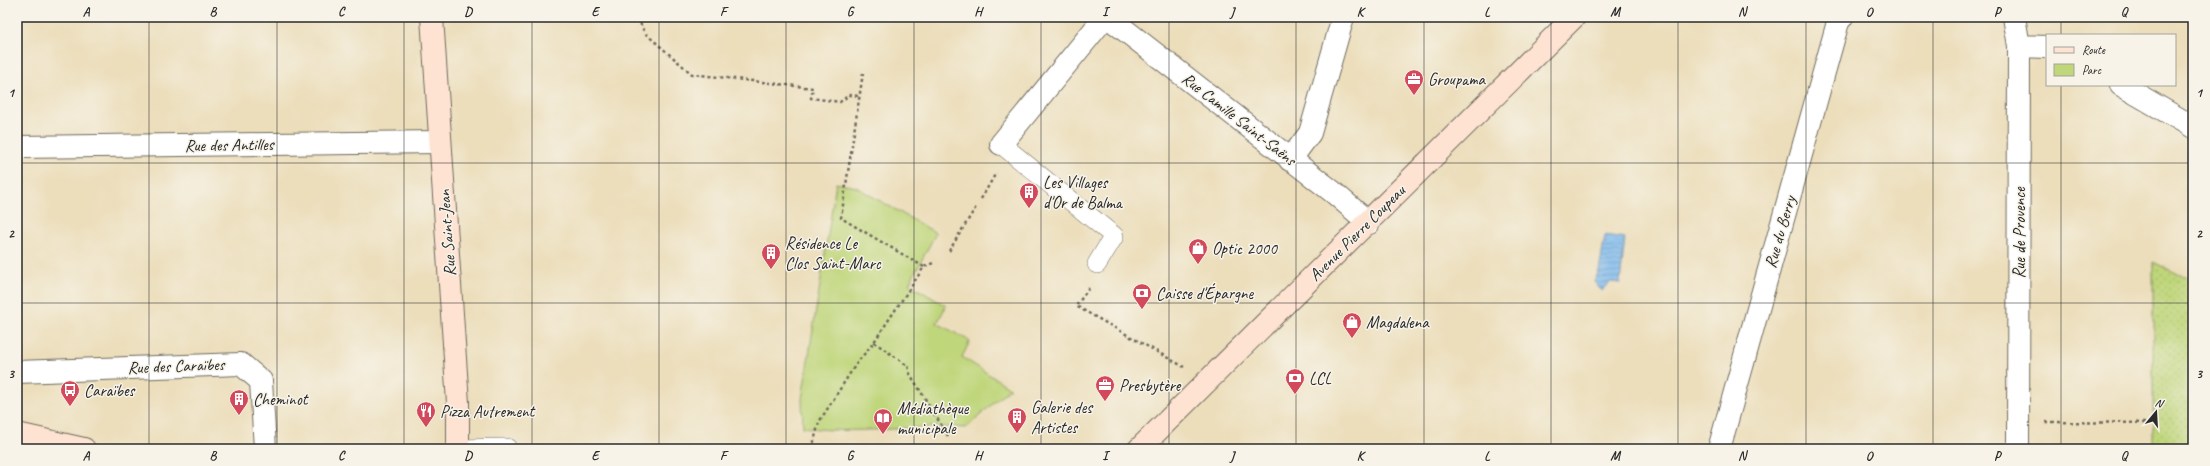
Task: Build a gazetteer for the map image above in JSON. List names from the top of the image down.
{
  "streets": {
    "street": [
      "Rue Camille Saint-Saëns",
      "Rue des Antilles",
      "Rue du Berry",
      "Rue Saint-Jean",
      "Avenue Pierre Coupeau",
      "Rue de Provence",
      "Rue des Caraïbes"
    ]
  },
  "crossings": [
    ["Rue Camille Saint-Saëns", "Avenue Pierre Coupeau"],
    ["Rue des Antilles", "Rue Saint-Jean"]
  ],
  "places": {
    "office": ["Groupama", "Presbytère"],
    "building": [
      "Les Villages d'Or de Balma",
      "Résidence Le Clos Saint-Marc",
      "Cheminot",
      "Galerie des Artistes"
    ],
    "shop": ["Optic 2000", "Magdalena"],
    "bank": ["Caisse d'Épargne", "LCL"],
    "bus stop": ["Caraïbes"],
    "restaurant": ["Pizza Autrement"],
    "library": ["Médiathèque municipale"]
  },
  "legend": ["Route", "Parc"],
  "north": "top",
  "grid": {
    "columns": [
      "A",
      "B",
      "C",
      "D",
      "E",
      "F",
      "G",
      "H",
      "I",
      "J",
      "K",
      "L",
      "M",
      "N",
      "O",
      "P",
      "Q"
    ],
    "rows": ["1", "2", "3"]
  }
}
